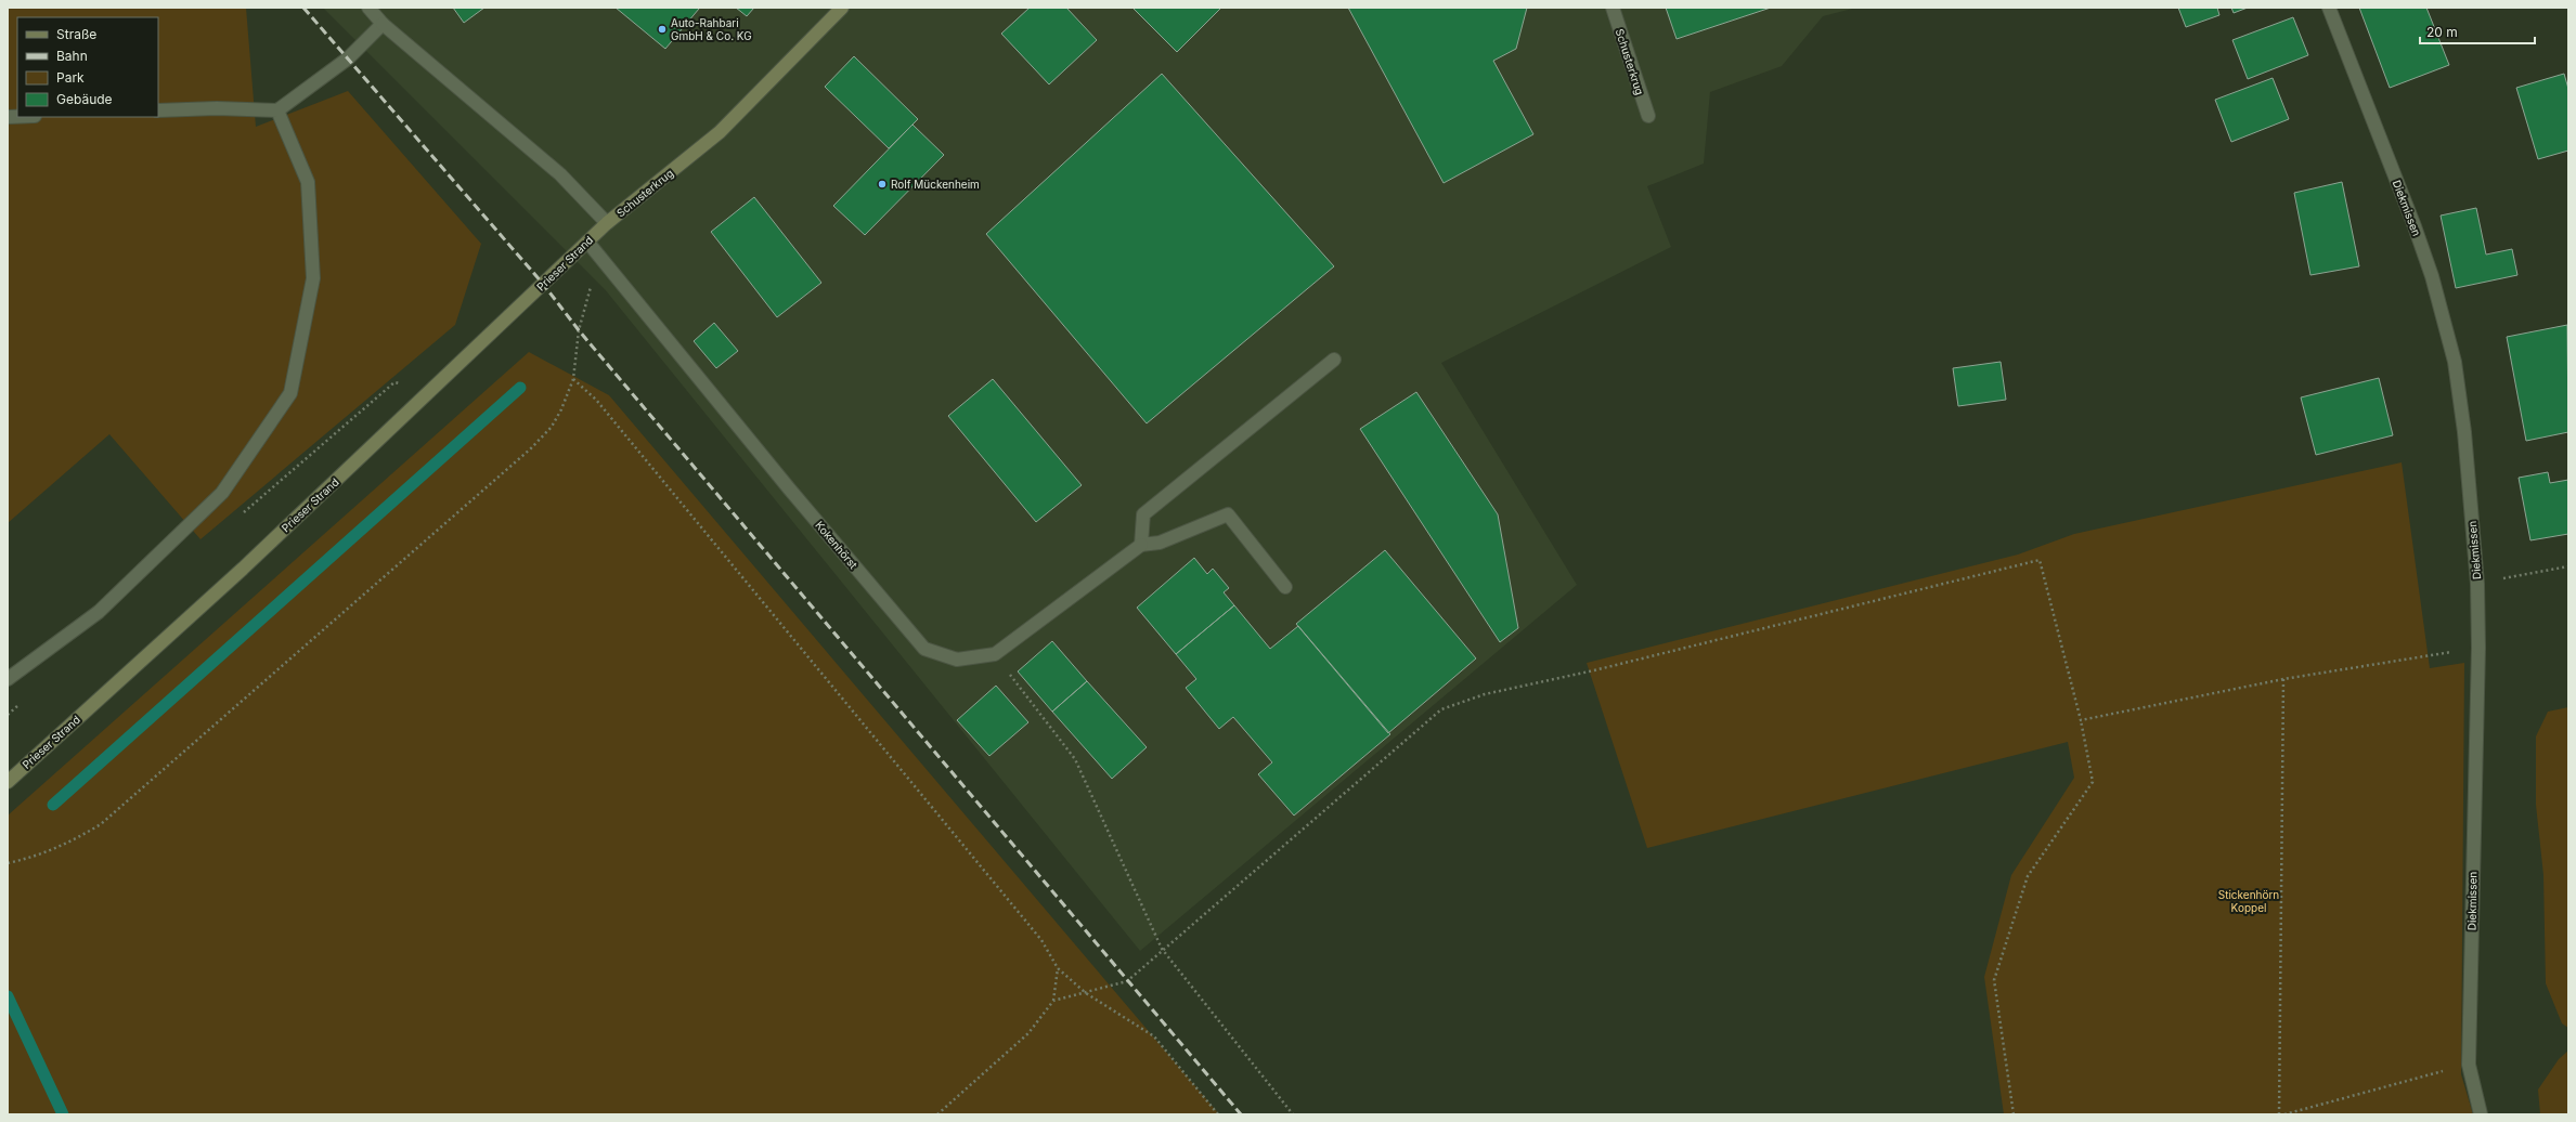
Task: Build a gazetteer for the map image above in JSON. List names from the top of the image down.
{
  "streets": {
    "street": [
      "Schusterkrug",
      "Diekmissen",
      "Prieser Strand",
      "Kokenhörst"
    ]
  },
  "crossings": [
    ["Schusterkrug", "Prieser Strand"],
    ["Prieser Strand", "Kokenhörst"]
  ],
  "parks": ["Stickenhörn Koppel"],
  "places": ["Auto-Rahbari GmbH & Co. KG", "Rolf Mückenheim"],
  "legend": [
    "Straße",
    "Bahn",
    "Park",
    "Gebäude"
  ],
  "scale_bar": "20 m"
}
